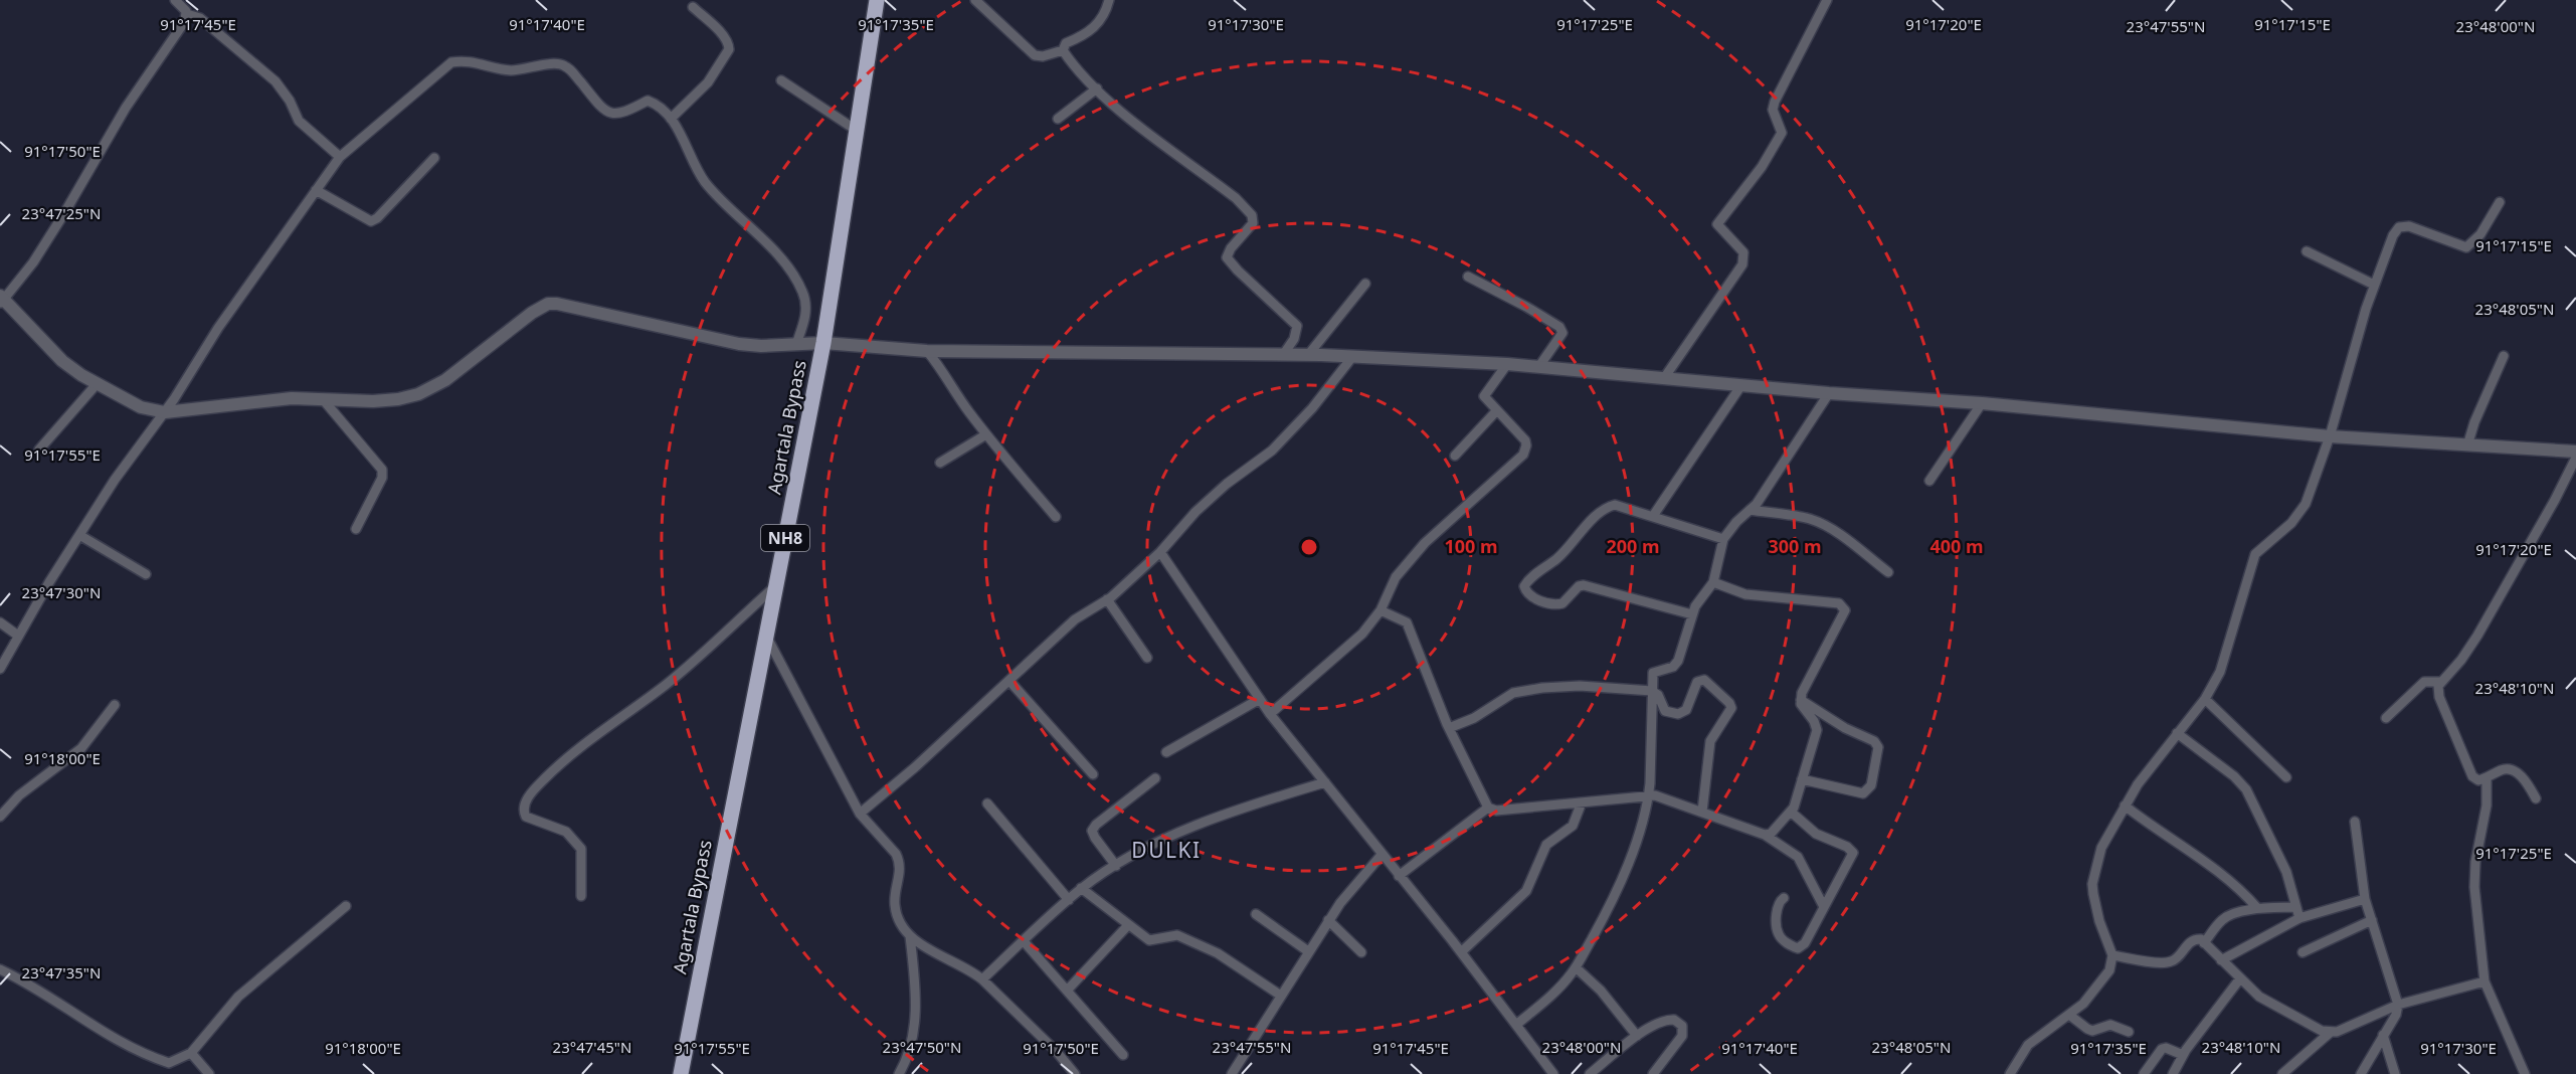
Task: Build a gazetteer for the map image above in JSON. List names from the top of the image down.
{
  "streets": {
    "highway": ["Agartala Bypass", "NH8"]
  },
  "districts": ["DULKI"],
  "coordinates": [
    "91°17'45\"E",
    "91°17'40\"E",
    "91°17'35\"E",
    "91°17'30\"E",
    "91°17'25\"E",
    "91°17'20\"E",
    "91°17'15\"E",
    "23°47'55\"N",
    "23°48'00\"N",
    "91°17'50\"E",
    "23°47'25\"N",
    "23°48'05\"N",
    "91°17'55\"E",
    "23°47'30\"N",
    "23°48'10\"N",
    "91°18'00\"E",
    "23°47'35\"N",
    "23°47'45\"N",
    "23°47'50\"N"
  ],
  "rings": [
    "100 m",
    "200 m",
    "300 m",
    "400 m"
  ]
}
